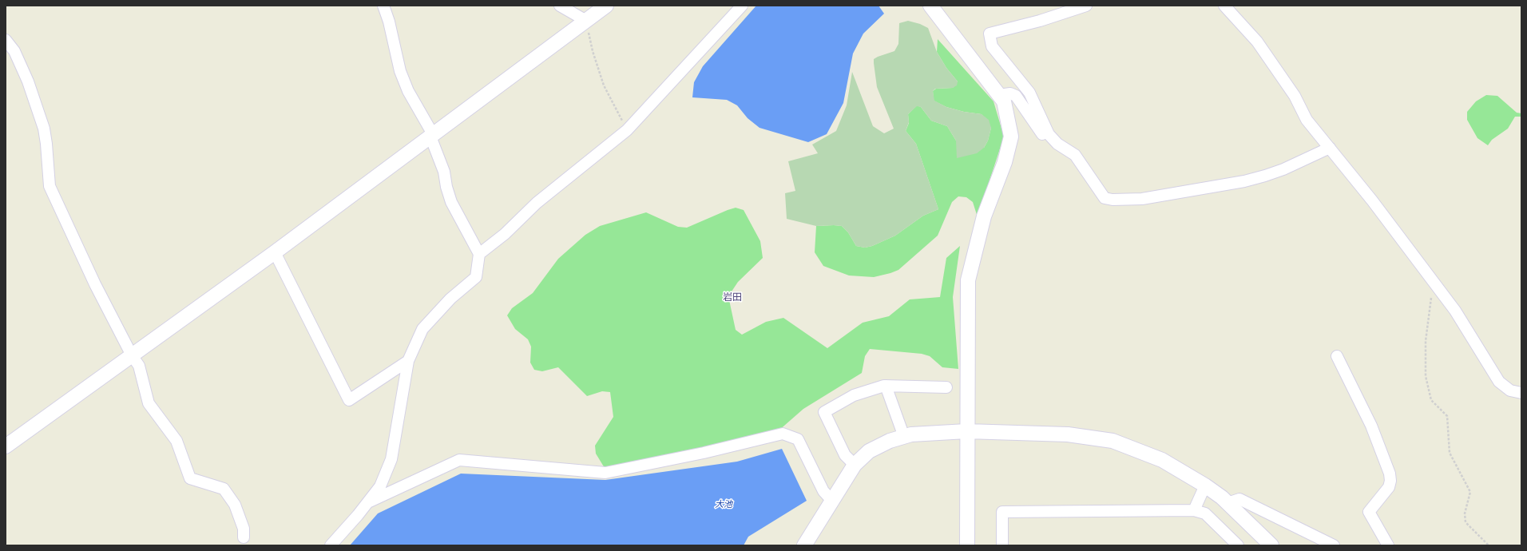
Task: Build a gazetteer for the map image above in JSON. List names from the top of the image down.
{
  "districts": ["岩田"],
  "water": ["大池"]
}
